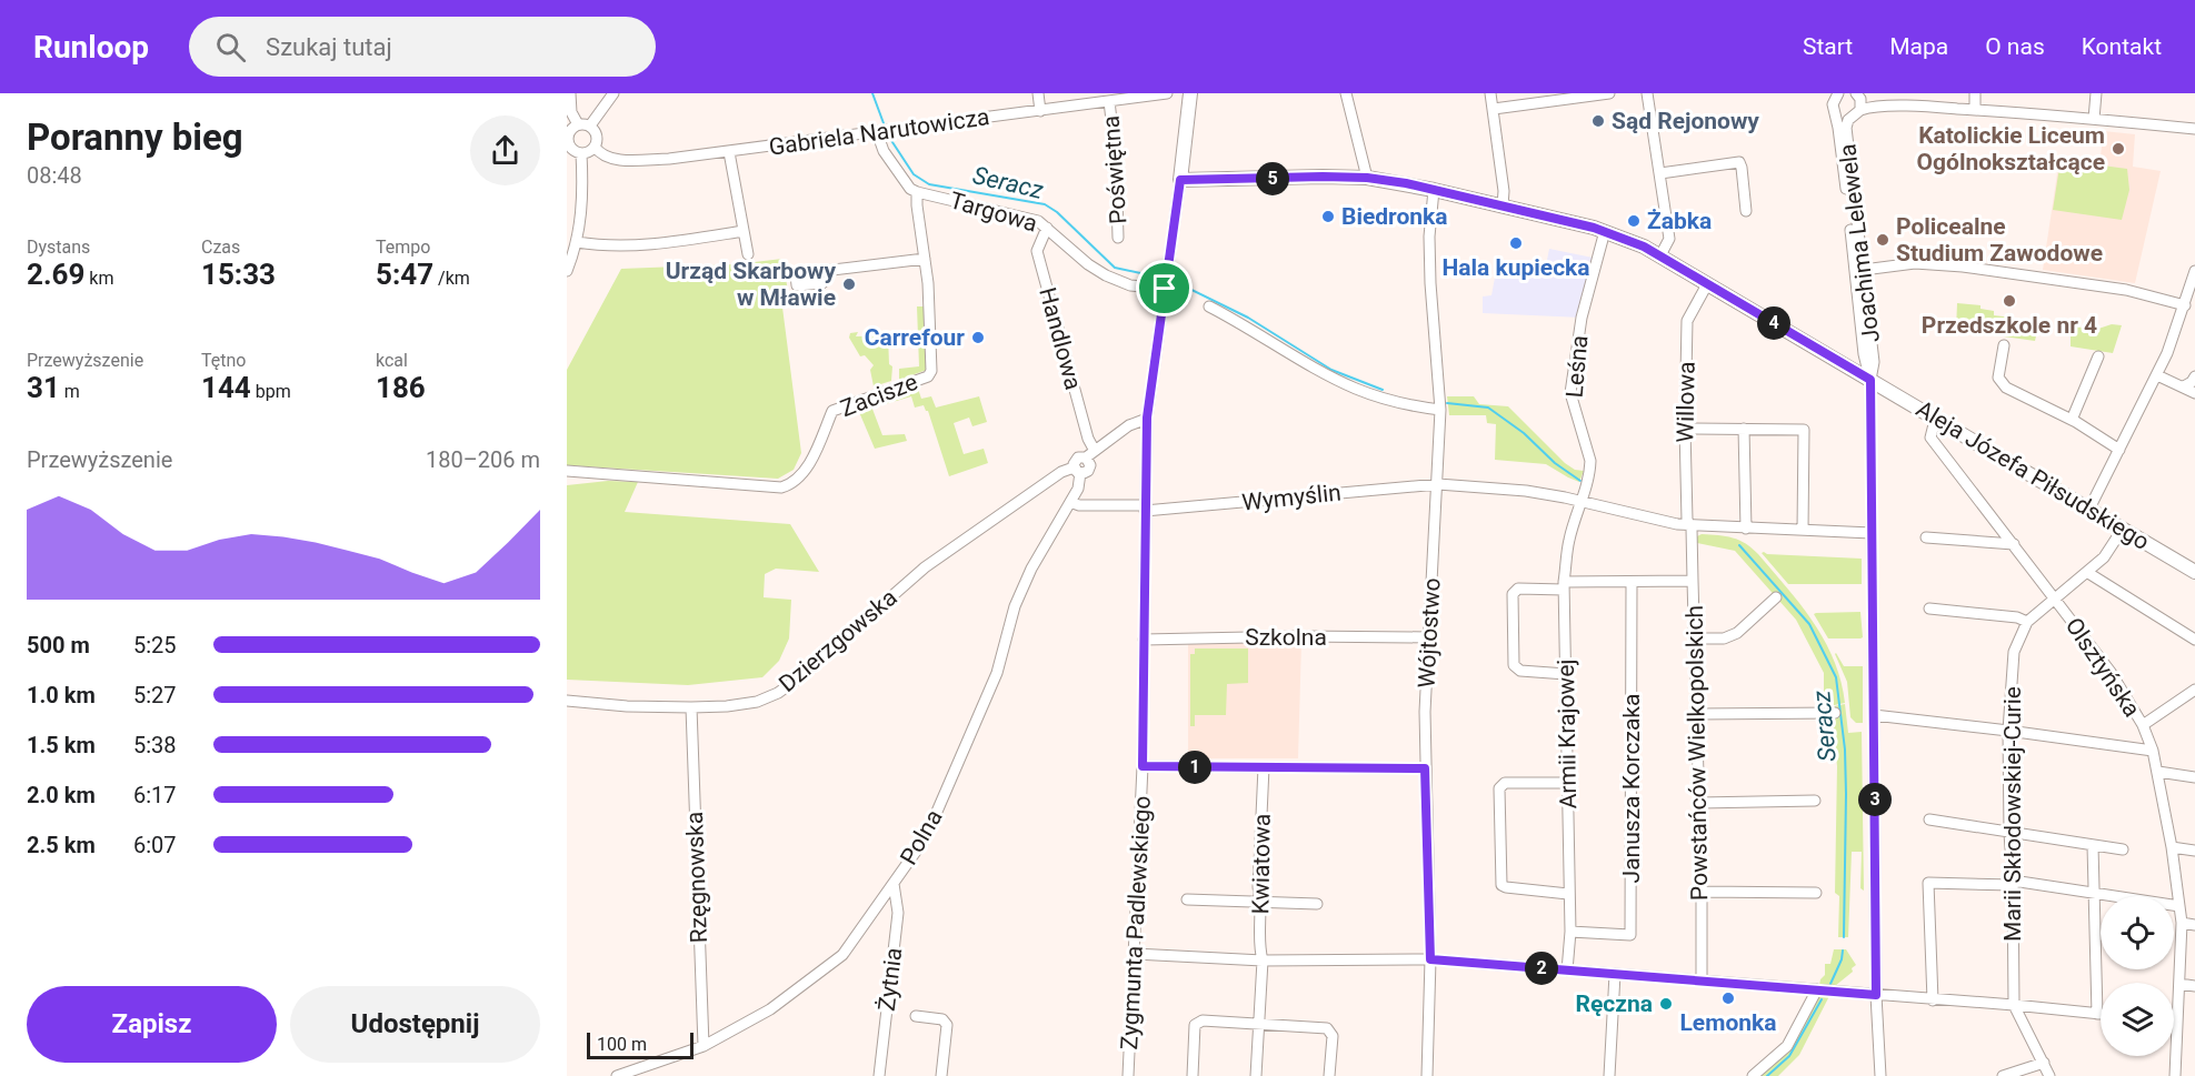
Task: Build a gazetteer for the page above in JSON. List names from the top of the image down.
{
  "streets": {
    "main road": ["Aleja Józefa Piłsudskiego", "Zygmunta Padlewskiego"],
    "street": [
      "Gabriela Narutowicza",
      "Poświętna",
      "Targowa",
      "Joachima Lelewela",
      "Handlowa",
      "Leśna",
      "Zacisze",
      "Willowa",
      "Wymyślin",
      "Wójtostwo",
      "Szkolna",
      "Dzierzgowska",
      "Olsztyńska",
      "Armii Krajowej",
      "Powstańców Wielkopolskich",
      "Janusza Korczaka",
      "Marii Skłodowskiej-Curie",
      "Polna",
      "Kwiatowa",
      "Rzęgnowska",
      "Żytnia"
    ]
  },
  "crossings": [
    ["Gabriela Narutowicza", "Poświętna"],
    ["Gabriela Narutowicza", "Targowa"],
    ["Targowa", "Handlowa"],
    ["Targowa", "Zacisze"],
    ["Targowa", "Zygmunta Padlewskiego"],
    ["Joachima Lelewela", "Aleja Józefa Piłsudskiego"],
    ["Joachima Lelewela", "Wymyślin"],
    ["Handlowa", "Dzierzgowska"],
    ["Leśna", "Aleja Józefa Piłsudskiego"],
    ["Leśna", "Wymyślin"],
    ["Leśna", "Armii Krajowej"],
    ["Willowa", "Aleja Józefa Piłsudskiego"],
    ["Willowa", "Wymyślin"],
    ["Willowa", "Powstańców Wielkopolskich"],
    ["Aleja Józefa Piłsudskiego", "Wójtostwo"],
    ["Aleja Józefa Piłsudskiego", "Olsztyńska"],
    ["Aleja Józefa Piłsudskiego", "Marii Skłodowskiej-Curie"],
    ["Aleja Józefa Piłsudskiego", "Zygmunta Padlewskiego"],
    ["Wymyślin", "Wójtostwo"],
    ["Wymyślin", "Armii Krajowej"],
    ["Wymyślin", "Powstańców Wielkopolskich"],
    ["Wymyślin", "Polna"],
    ["Wymyślin", "Zygmunta Padlewskiego"],
    ["Wójtostwo", "Szkolna"],
    ["Szkolna", "Zygmunta Padlewskiego"],
    ["Dzierzgowska", "Polna"],
    ["Dzierzgowska", "Rzęgnowska"],
    ["Dzierzgowska", "Zygmunta Padlewskiego"],
    ["Olsztyńska", "Marii Skłodowskiej-Curie"],
    ["Armii Krajowej", "Janusza Korczaka"],
    ["Polna", "Rzęgnowska"],
    ["Polna", "Żytnia"]
  ],
  "water": ["Seracz"],
  "places": [
    "Sąd Rejonowy",
    "Katolickie Liceum Ogólnokształcące",
    "Biedronka",
    "Żabka",
    "Policealne Studium Zawodowe",
    "Hala kupiecka",
    "Urząd Skarbowy w Mławie",
    "Przedszkole nr 4",
    "Carrefour",
    "Lemonka",
    "Ręczna"
  ],
  "scale_bar": "100 m",
  "page": {
    "header": "Runloop",
    "search": "Szukaj tutaj",
    "nav": [
      "Start",
      "Mapa",
      "O nas",
      "Kontakt"
    ],
    "heading": ["Poranny bieg", "08:48"],
    "pins": [
      "5",
      "4",
      "1",
      "3",
      "2"
    ],
    "stats": [
      ["Dystans", "2.69 km"],
      ["Czas", "15:33"],
      ["Tempo", "5:47 /km"],
      ["Przewyższenie", "31 m"],
      ["Tętno", "144 bpm"],
      ["kcal", "186"]
    ],
    "chart": ["Przewyższenie", "180–206 m"],
    "list": [
      {
        "name": "500 m",
        "note": "5:25"
      },
      {
        "name": "1.0 km",
        "note": "5:27"
      },
      {
        "name": "1.5 km",
        "note": "5:38"
      },
      {
        "name": "2.0 km",
        "note": "6:17"
      },
      {
        "name": "2.5 km",
        "note": "6:07"
      }
    ],
    "buttons": ["Zapisz", "Udostępnij"],
    "scale": "100 m"
  }
}
